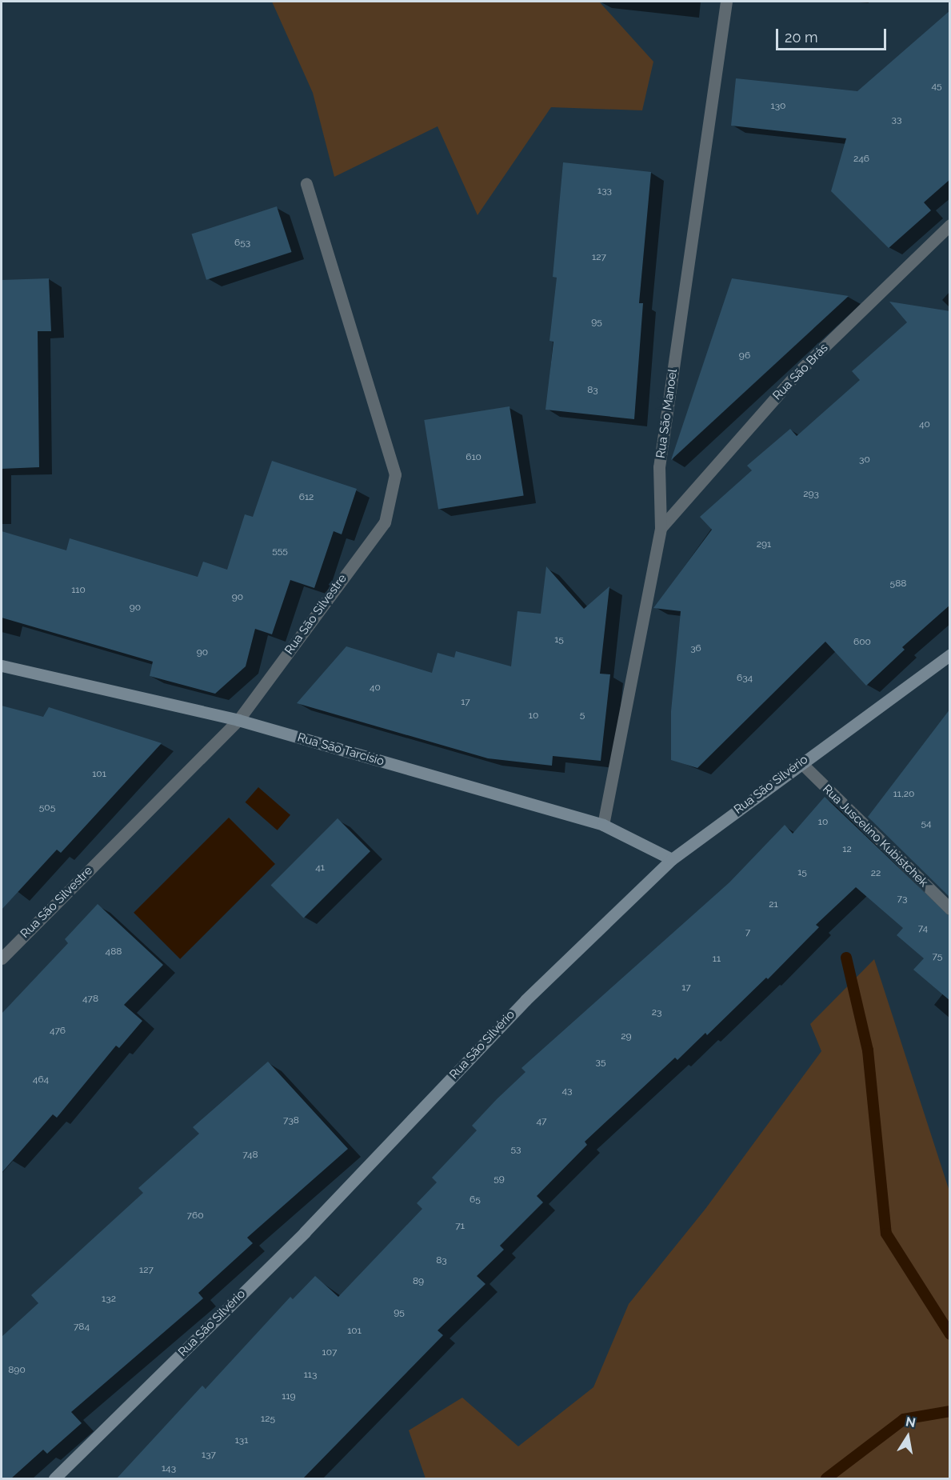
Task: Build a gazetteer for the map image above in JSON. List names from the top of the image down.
{
  "streets": {
    "street": [
      "Rua São Brás",
      "Rua São Manoel",
      "Rua São Silvestre",
      "Rua São Tarcísio",
      "Rua São Silvério",
      "Rua Juscelino Kubistchek"
    ]
  },
  "crossings": [
    ["Rua São Brás", "Rua São Manoel"],
    ["Rua São Manoel", "Rua São Tarcísio"],
    ["Rua São Silvestre", "Rua São Tarcísio"],
    ["Rua São Tarcísio", "Rua São Silvério"],
    ["Rua São Silvério", "Rua Juscelino Kubistchek"]
  ],
  "house_numbers": [
    "45",
    "130",
    "33",
    "246",
    "133",
    "653",
    "127",
    "95",
    "96",
    "83",
    "40",
    "610",
    "30",
    "293",
    "612",
    "291",
    "555",
    "588",
    "110",
    "90",
    "90",
    "15",
    "600",
    "36",
    "90",
    "634",
    "40",
    "17",
    "5",
    "10",
    "101",
    "11,20",
    "505",
    "10",
    "54",
    "12",
    "41",
    "15",
    "22",
    "73",
    "21",
    "74",
    "7",
    "488",
    "75",
    "11",
    "17",
    "478",
    "23",
    "476",
    "29",
    "35",
    "464",
    "43",
    "738",
    "47",
    "53",
    "748",
    "59",
    "65",
    "760",
    "71",
    "83",
    "127",
    "89",
    "132",
    "95",
    "784",
    "101",
    "107",
    "890",
    "113",
    "119",
    "125",
    "131",
    "137",
    "143"
  ],
  "scale_bar": "20 m",
  "north": "top"
}
